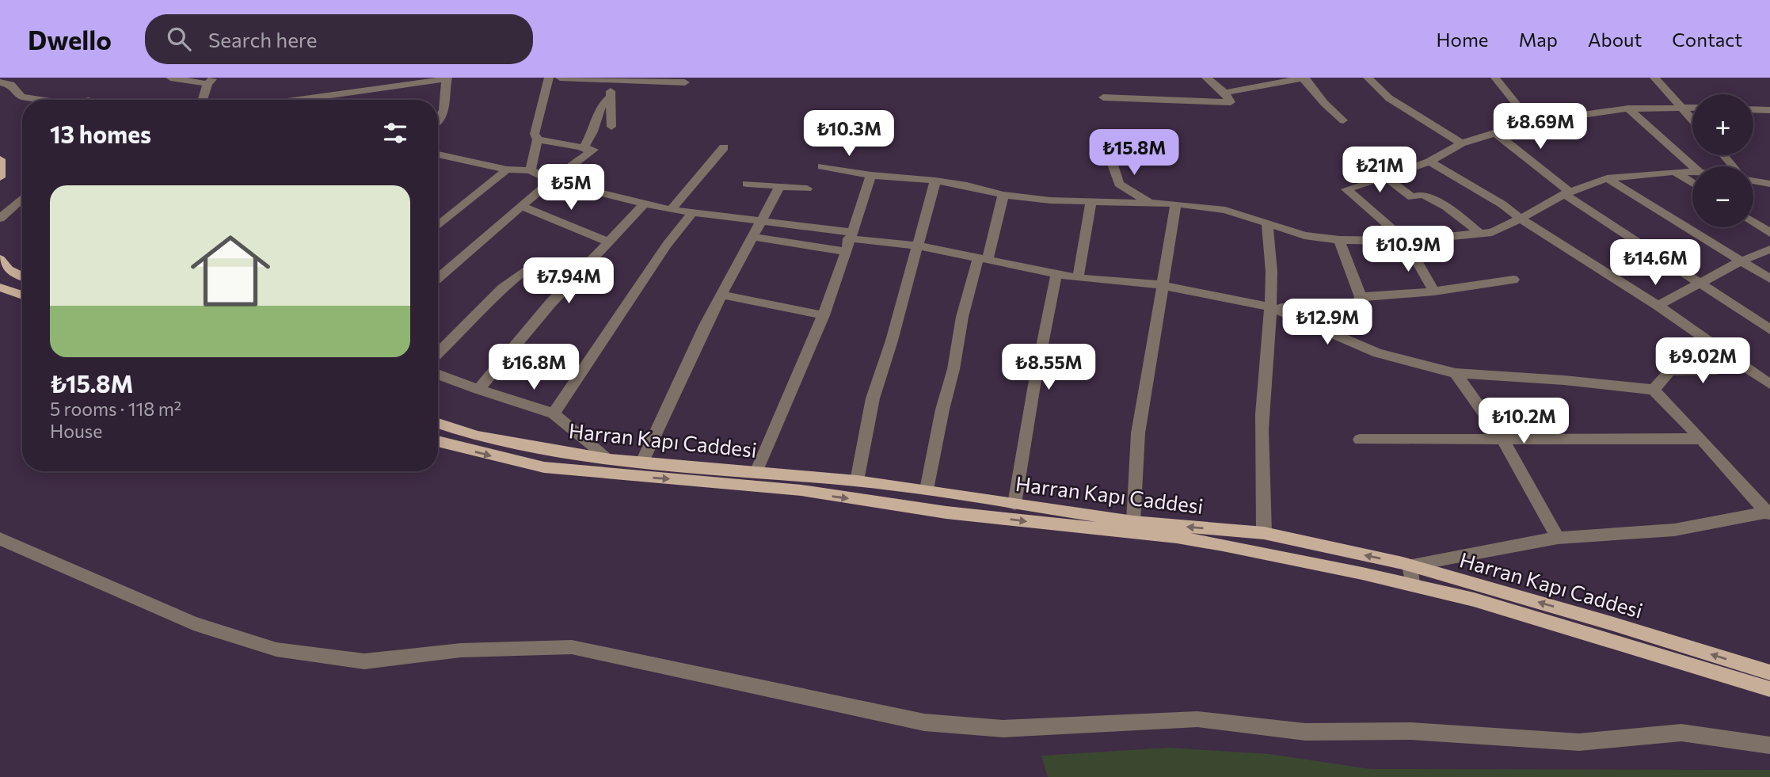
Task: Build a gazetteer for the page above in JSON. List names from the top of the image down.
{
  "streets": {
    "main road": ["Harran Kapı Caddesi"]
  },
  "page": {
    "header": "Dwello",
    "search": "Search here",
    "nav": [
      "Home",
      "Map",
      "About",
      "Contact"
    ],
    "map_buttons": ["+", "−"],
    "heading": "13 homes",
    "price": [
      "₺8.69M",
      "₺10.3M",
      "₺15.8M",
      "₺21M",
      "₺5M",
      "₺10.9M",
      "₺14.6M",
      "₺7.94M",
      "₺12.9M",
      "₺9.02M",
      "₺16.8M",
      "₺8.55M",
      "₺10.2M"
    ],
    "list": [
      {
        "name": "₺15.8M",
        "note": "5 rooms · 118 m² · House"
      }
    ]
  }
}
